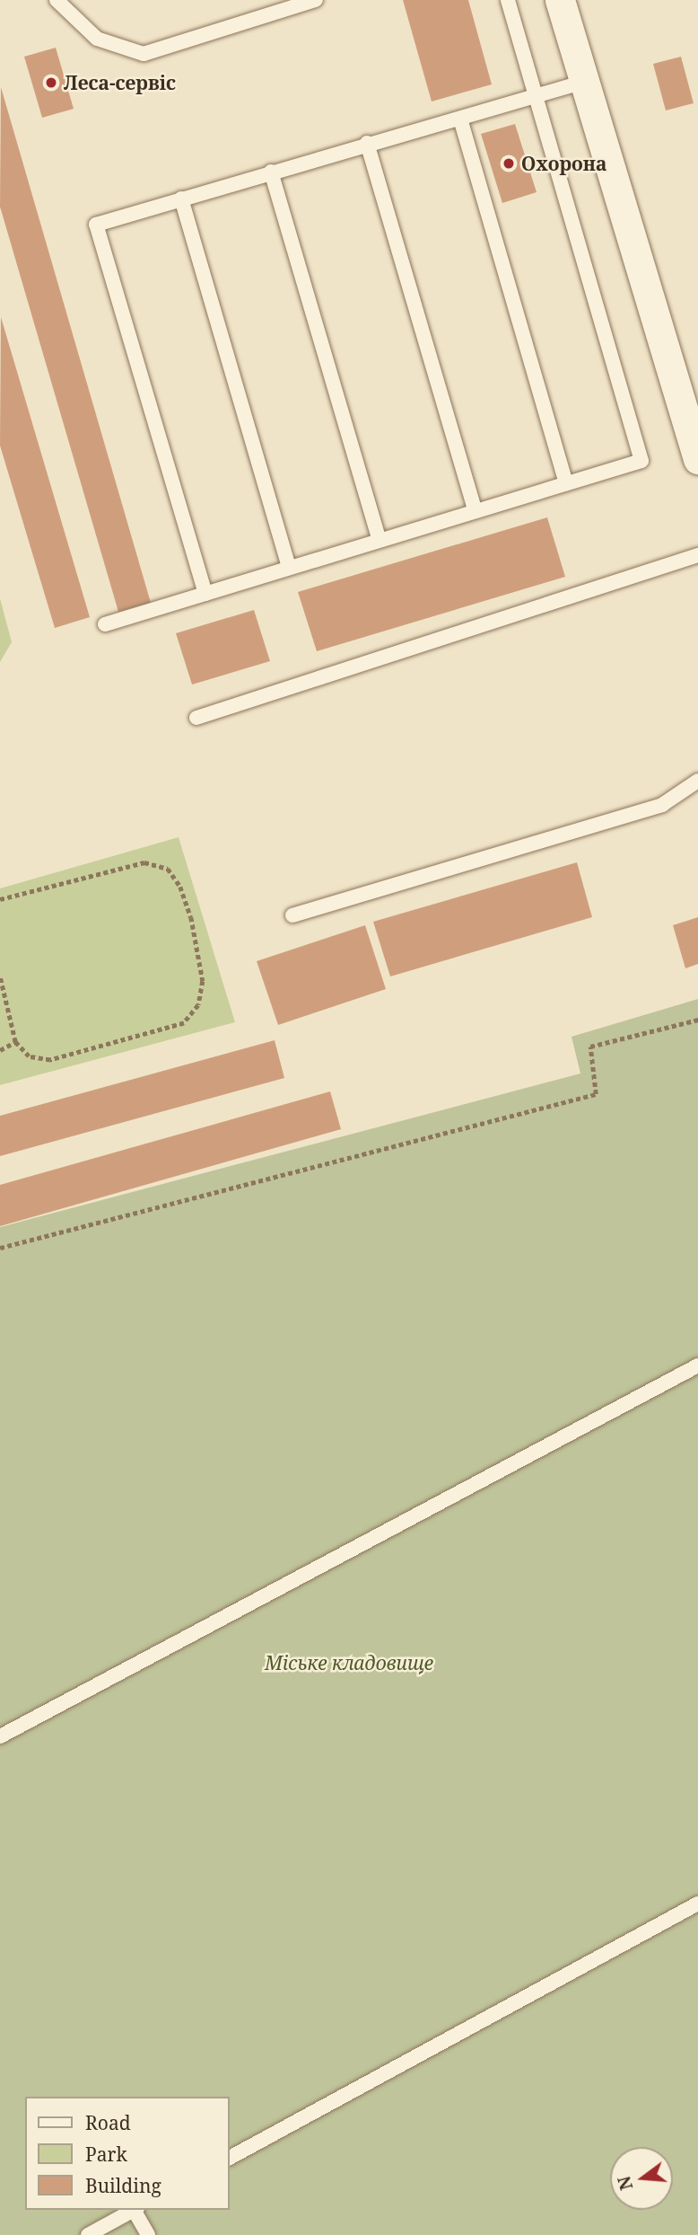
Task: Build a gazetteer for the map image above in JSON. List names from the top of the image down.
{
  "parks": ["Міське кладовище"],
  "places": ["Леса-сервіс", "Охорона"],
  "legend": ["Road", "Park", "Building"],
  "north": "left"
}
